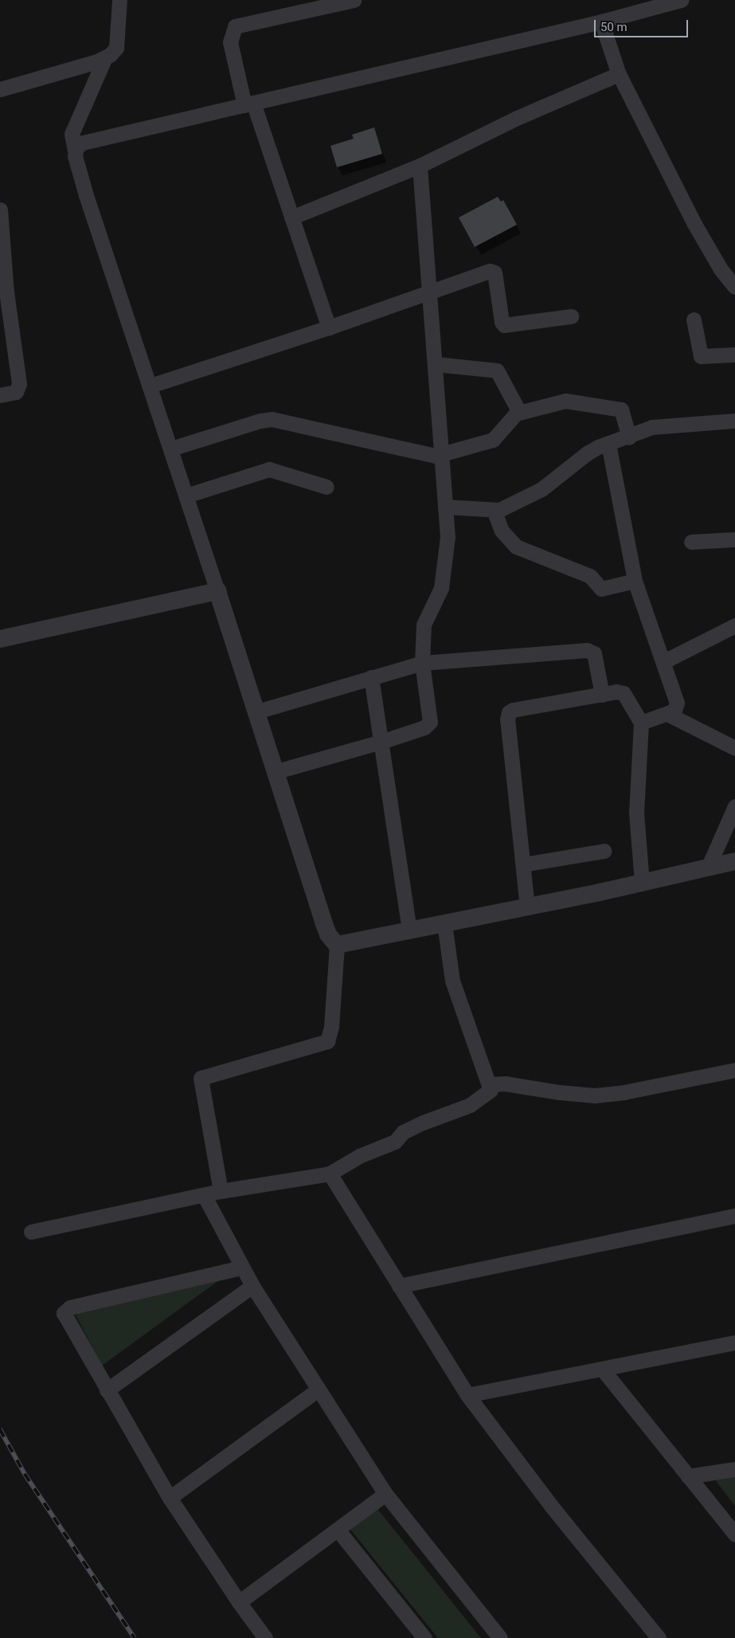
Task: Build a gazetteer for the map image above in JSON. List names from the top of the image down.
{
  "scale_bar": "50 m"
}
